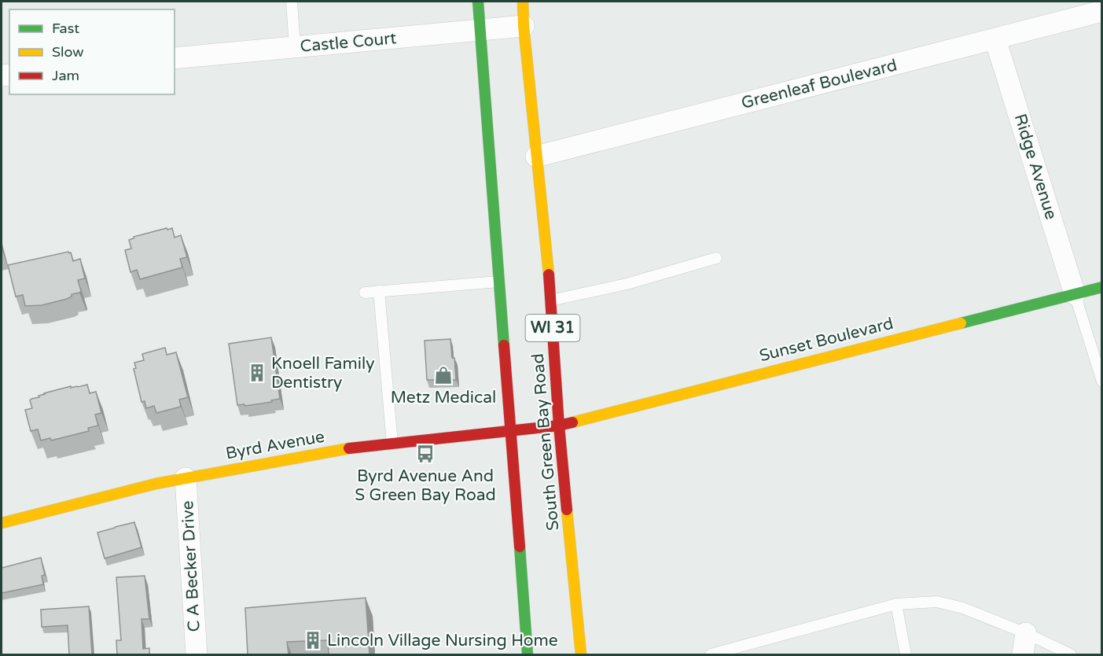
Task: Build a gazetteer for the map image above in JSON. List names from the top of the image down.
{
  "streets": {
    "main road": [
      "WI 31",
      "Sunset Boulevard",
      "South Green Bay Road",
      "Byrd Avenue"
    ],
    "street": [
      "Castle Court",
      "Greenleaf Boulevard",
      "Ridge Avenue",
      "C A Becker Drive"
    ]
  },
  "crossings": [
    ["Castle Court", "South Green Bay Road"],
    ["Greenleaf Boulevard", "Ridge Avenue"],
    ["Greenleaf Boulevard", "South Green Bay Road"],
    ["Ridge Avenue", "Sunset Boulevard"],
    ["Sunset Boulevard", "South Green Bay Road"],
    ["Sunset Boulevard", "Byrd Avenue"],
    ["South Green Bay Road", "Byrd Avenue"],
    ["Byrd Avenue", "C A Becker Drive"]
  ],
  "places": {
    "building": ["Knoell Family Dentistry", "Lincoln Village Nursing Home"],
    "shop": ["Metz Medical"],
    "bus stop": ["Byrd Avenue And S Green Bay Road"]
  },
  "legend": ["Fast", "Slow", "Jam"]
}
